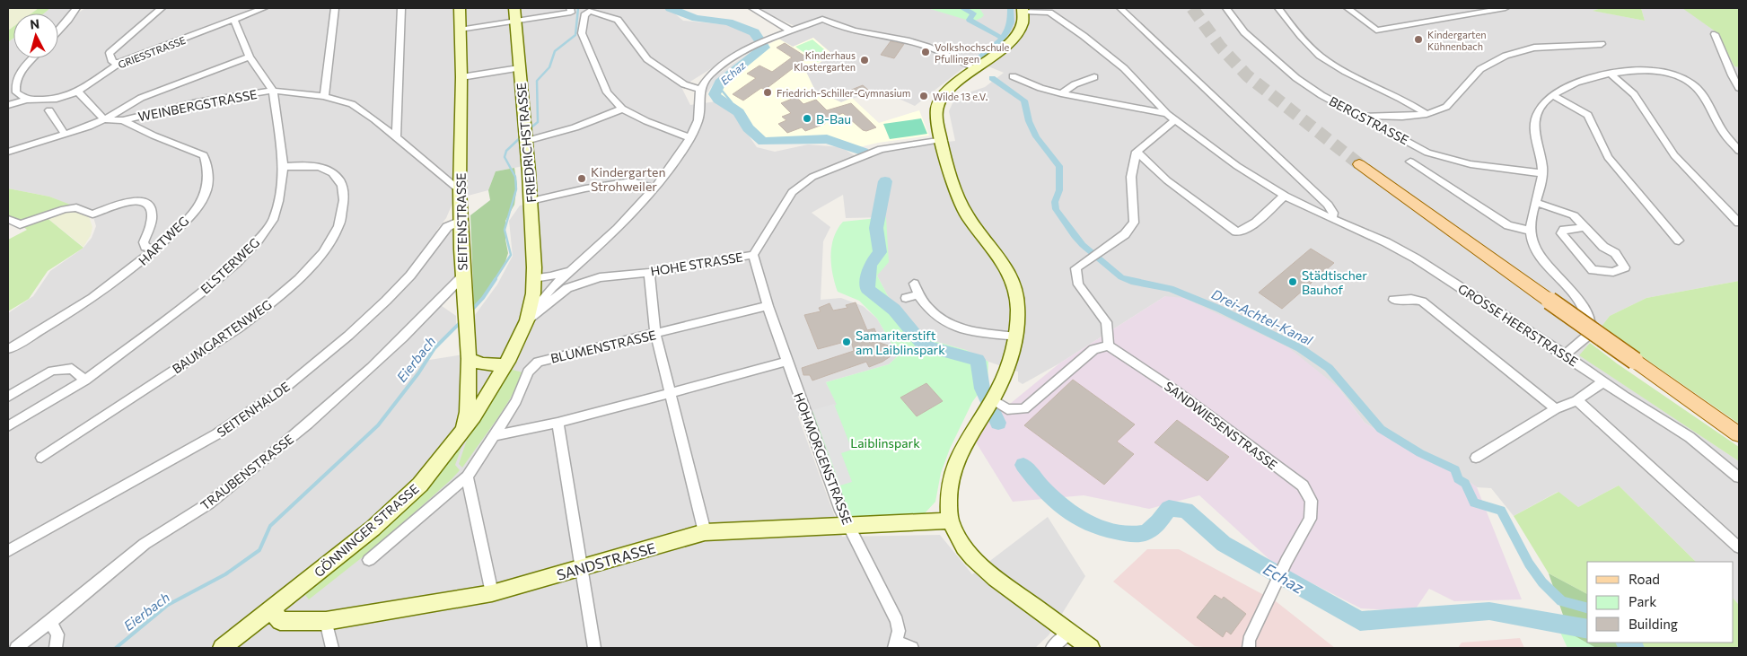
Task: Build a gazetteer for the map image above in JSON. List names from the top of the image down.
{
  "streets": {
    "main road": [
      "FRIEDRICHSTRASSE",
      "SEITENSTRASSE",
      "GROSSE HEERSTRASSE",
      "GÖNNINGER STRASSE",
      "SANDSTRASSE"
    ],
    "street": [
      "GRIESSTRASSE",
      "WEINBERGSTRASSE",
      "BERGSTRASSE",
      "HARTWEG",
      "HOHE STRASSE",
      "ELSTERWEG",
      "BAUMGARTENWEG",
      "BLUMENSTRASSE",
      "SEITENHALDE",
      "SANDWIESENSTRASSE",
      "HOHMORGENSTRASSE",
      "TRAUBENSTRASSE"
    ]
  },
  "crossings": [
    ["GRIESSTRASSE", "ELSTERWEG"],
    ["WEINBERGSTRASSE", "SEITENSTRASSE"],
    ["WEINBERGSTRASSE", "HARTWEG"],
    ["WEINBERGSTRASSE", "ELSTERWEG"],
    ["FRIEDRICHSTRASSE", "GÖNNINGER STRASSE"],
    ["SEITENSTRASSE", "SEITENHALDE"],
    ["SEITENSTRASSE", "TRAUBENSTRASSE"],
    ["SEITENSTRASSE", "GÖNNINGER STRASSE"],
    ["HOHE STRASSE", "GROSSE HEERSTRASSE"],
    ["HOHE STRASSE", "HOHMORGENSTRASSE"],
    ["HOHE STRASSE", "GÖNNINGER STRASSE"],
    ["ELSTERWEG", "BAUMGARTENWEG"],
    ["GROSSE HEERSTRASSE", "SANDSTRASSE"],
    ["BLUMENSTRASSE", "HOHMORGENSTRASSE"],
    ["HOHMORGENSTRASSE", "SANDSTRASSE"],
    ["GÖNNINGER STRASSE", "SANDSTRASSE"]
  ],
  "water": ["Echaz", "Drei-Achtel-Kanal", "Eierbach"],
  "parks": ["Laiblinspark"],
  "places": [
    "Kindergarten Kühnenbach",
    "Volkshochschule Pfullingen",
    "Kinderhaus Klostergarten",
    "Friedrich-Schiller-Gymnasium",
    "Wilde 13 e.V.",
    "B-Bau",
    "Kindergarten Strohweiler",
    "Städtischer Bauhof",
    "Samariterstift am Laiblinspark"
  ],
  "legend": ["Road", "Park", "Building"],
  "north": "top"
}
